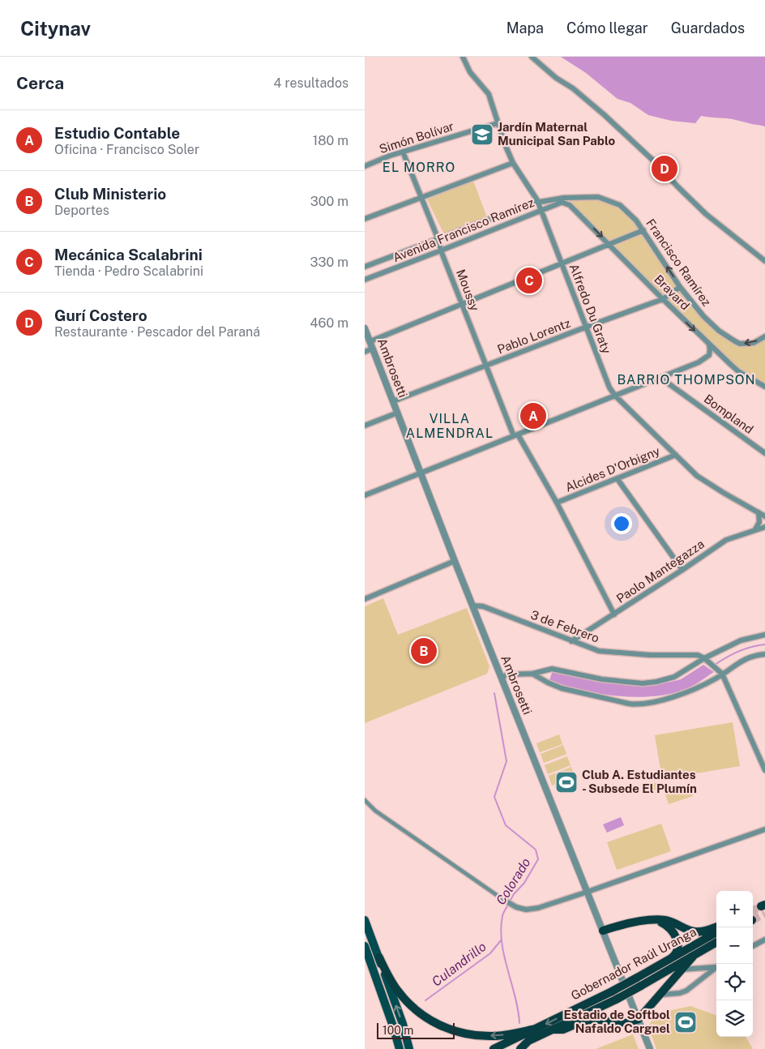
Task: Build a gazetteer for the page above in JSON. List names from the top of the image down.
{
  "streets": {
    "highway": ["Gobernador Raúl Uranga"],
    "street": [
      "Simón Bolívar",
      "Avenida Francisco Ramírez",
      "Francisco Ramírez",
      "Moussy",
      "Bravard",
      "Alfredo Du Graty",
      "Pablo Lorentz",
      "Ambrosetti",
      "Bompland",
      "Alcides D'Orbigny",
      "Paolo Mantegazza",
      "3 de Febrero"
    ]
  },
  "crossings": [
    ["Simón Bolívar", "Moussy"],
    ["Simón Bolívar", "Alfredo Du Graty"],
    ["Avenida Francisco Ramírez", "Francisco Ramírez"],
    ["Avenida Francisco Ramírez", "Moussy"],
    ["Avenida Francisco Ramírez", "Bravard"],
    ["Avenida Francisco Ramírez", "Alfredo Du Graty"],
    ["Francisco Ramírez", "Pablo Lorentz"],
    ["Moussy", "Pablo Lorentz"],
    ["Moussy", "Alcides D'Orbigny"],
    ["Moussy", "Paolo Mantegazza"],
    ["Bravard", "Pablo Lorentz"],
    ["Alfredo Du Graty", "Pablo Lorentz"],
    ["Alfredo Du Graty", "Alcides D'Orbigny"],
    ["Pablo Lorentz", "Ambrosetti"],
    ["Ambrosetti", "3 de Febrero"],
    ["Paolo Mantegazza", "3 de Febrero"]
  ],
  "one_way": ["Francisco Ramírez", "Bravard"],
  "districts": ["EL MORRO", "BARRIO THOMPSON", "VILLA ALMENDRAL"],
  "water": ["Colorado", "Culandrillo"],
  "places": {
    "school or university": ["Jardín Maternal Municipal San Pablo"],
    "sports": ["Club A. Estudiantes - Subsede El Plumín", "Estadio de Softbol Nafaldo Cargnel"]
  },
  "scale_bar": "100 m",
  "page": {
    "header": "Citynav",
    "nav": ["Mapa", "Cómo llegar", "Guardados"],
    "heading": ["Cerca", "4 resultados"],
    "list": [
      {
        "mark": "A",
        "name": "Estudio Contable",
        "note": "Oficina · Francisco Soler",
        "value": "180 m"
      },
      {
        "mark": "B",
        "name": "Club Ministerio",
        "note": "Deportes",
        "value": "300 m"
      },
      {
        "mark": "C",
        "name": "Mecánica Scalabrini",
        "note": "Tienda · Pedro Scalabrini",
        "value": "330 m"
      },
      {
        "mark": "D",
        "name": "Gurí Costero",
        "note": "Restaurante · Pescador del Paraná",
        "value": "460 m"
      }
    ],
    "pins": [
      "D",
      "C",
      "A",
      "B"
    ],
    "map_buttons": ["+", "−"],
    "scale": "100 m"
  }
}
